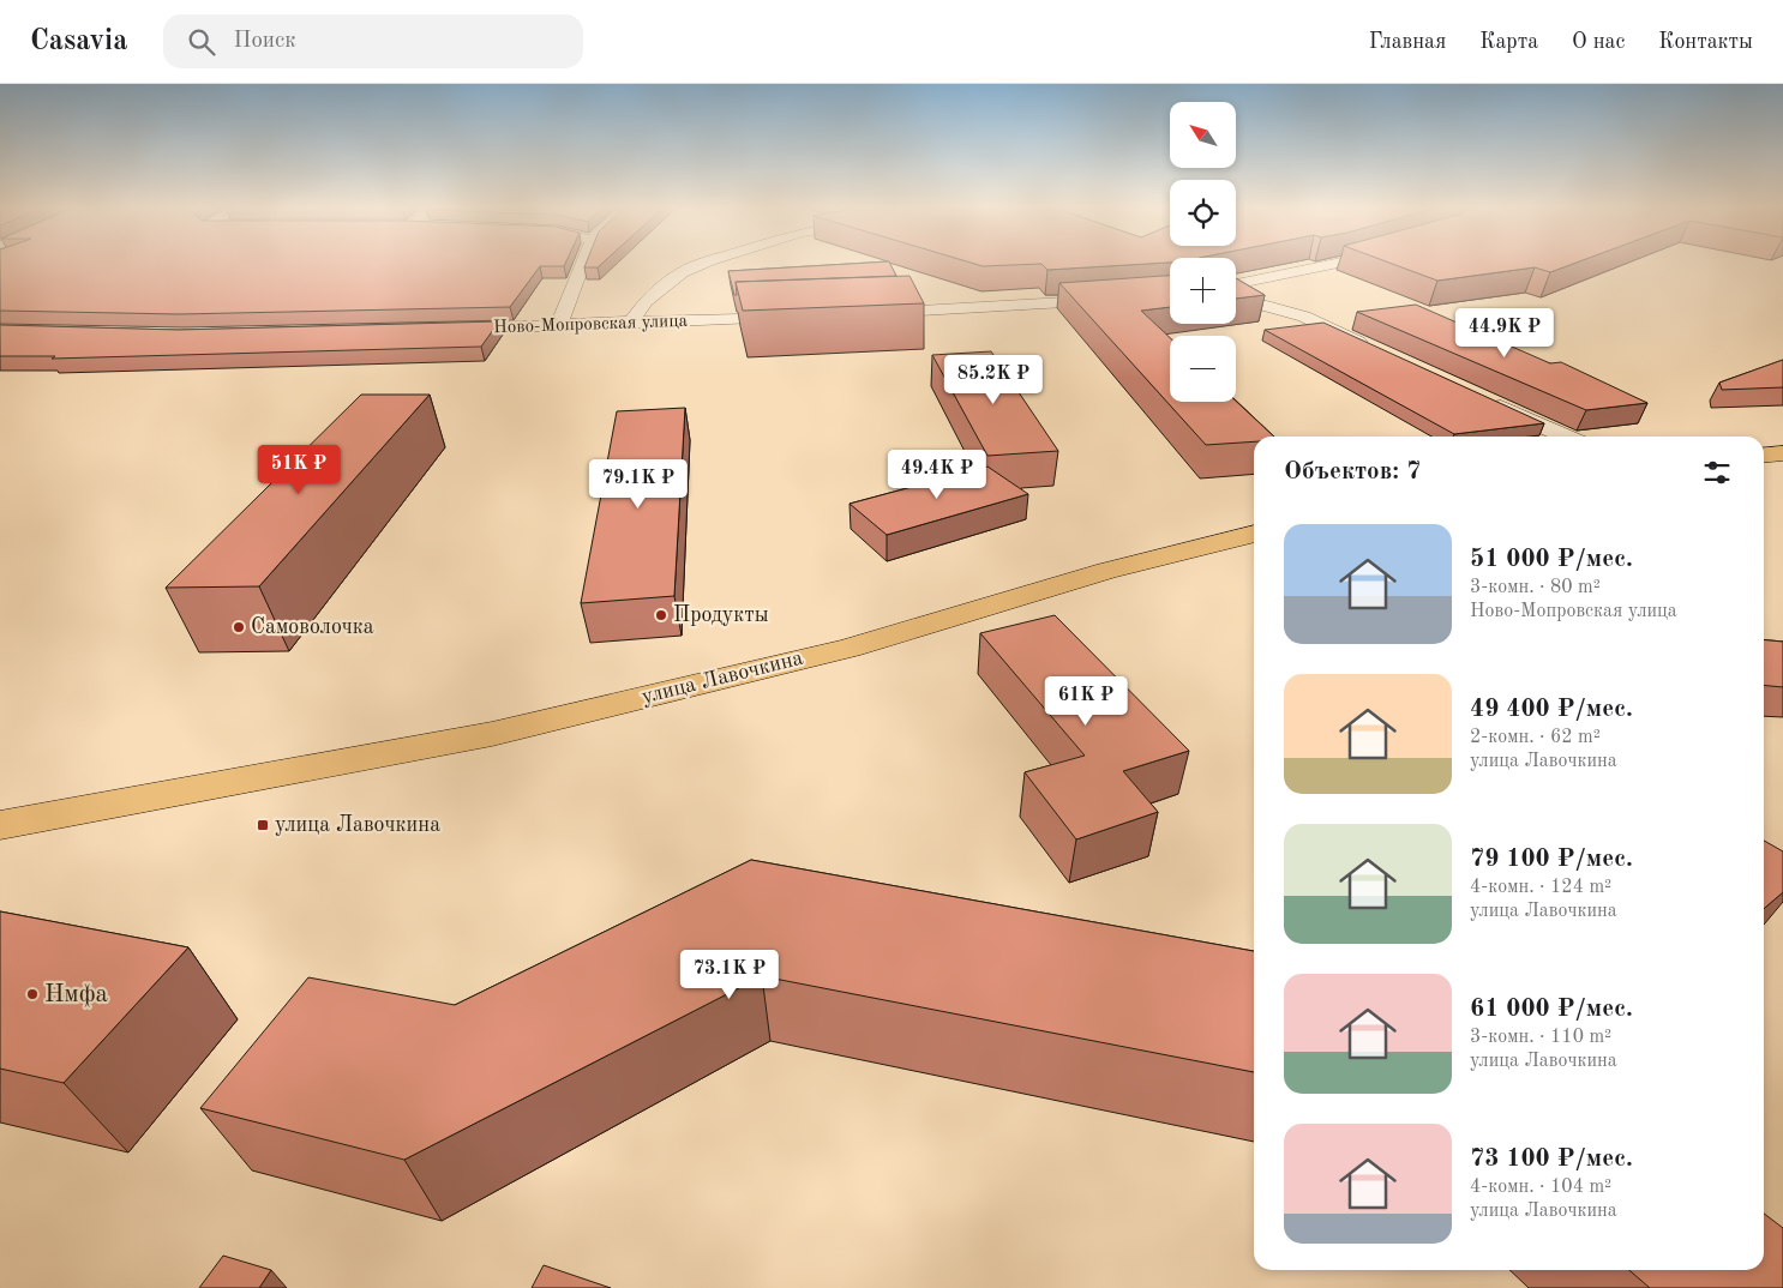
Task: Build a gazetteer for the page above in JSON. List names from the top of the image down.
{
  "streets": {
    "main road": ["улица Лавочкина"],
    "street": ["Ново-Мопровская улица"]
  },
  "places": {
    "other": ["Продукты", "Самоволочка", "Нмфа"],
    "transit": ["улица Лавочкина"]
  },
  "north": "top left",
  "page": {
    "header": "Casavia",
    "search": "Поиск",
    "nav": [
      "Главная",
      "Карта",
      "О нас",
      "Контакты"
    ],
    "map_buttons": ["+", "−"],
    "price": [
      "44.9K ₽",
      "85.2K ₽",
      "51K ₽",
      "49.4K ₽",
      "79.1K ₽",
      "61K ₽",
      "73.1K ₽"
    ],
    "heading": "Объектов: 7",
    "list": [
      {
        "name": "51 000 ₽/мес.",
        "note": "3-комн. · 80 m² · Ново-Мопровская улица"
      },
      {
        "name": "49 400 ₽/мес.",
        "note": "2-комн. · 62 m² · улица Лавочкина"
      },
      {
        "name": "79 100 ₽/мес.",
        "note": "4-комн. · 124 m² · улица Лавочкина"
      },
      {
        "name": "61 000 ₽/мес.",
        "note": "3-комн. · 110 m² · улица Лавочкина"
      },
      {
        "name": "73 100 ₽/мес.",
        "note": "4-комн. · 104 m² · улица Лавочкина"
      }
    ]
  }
}
